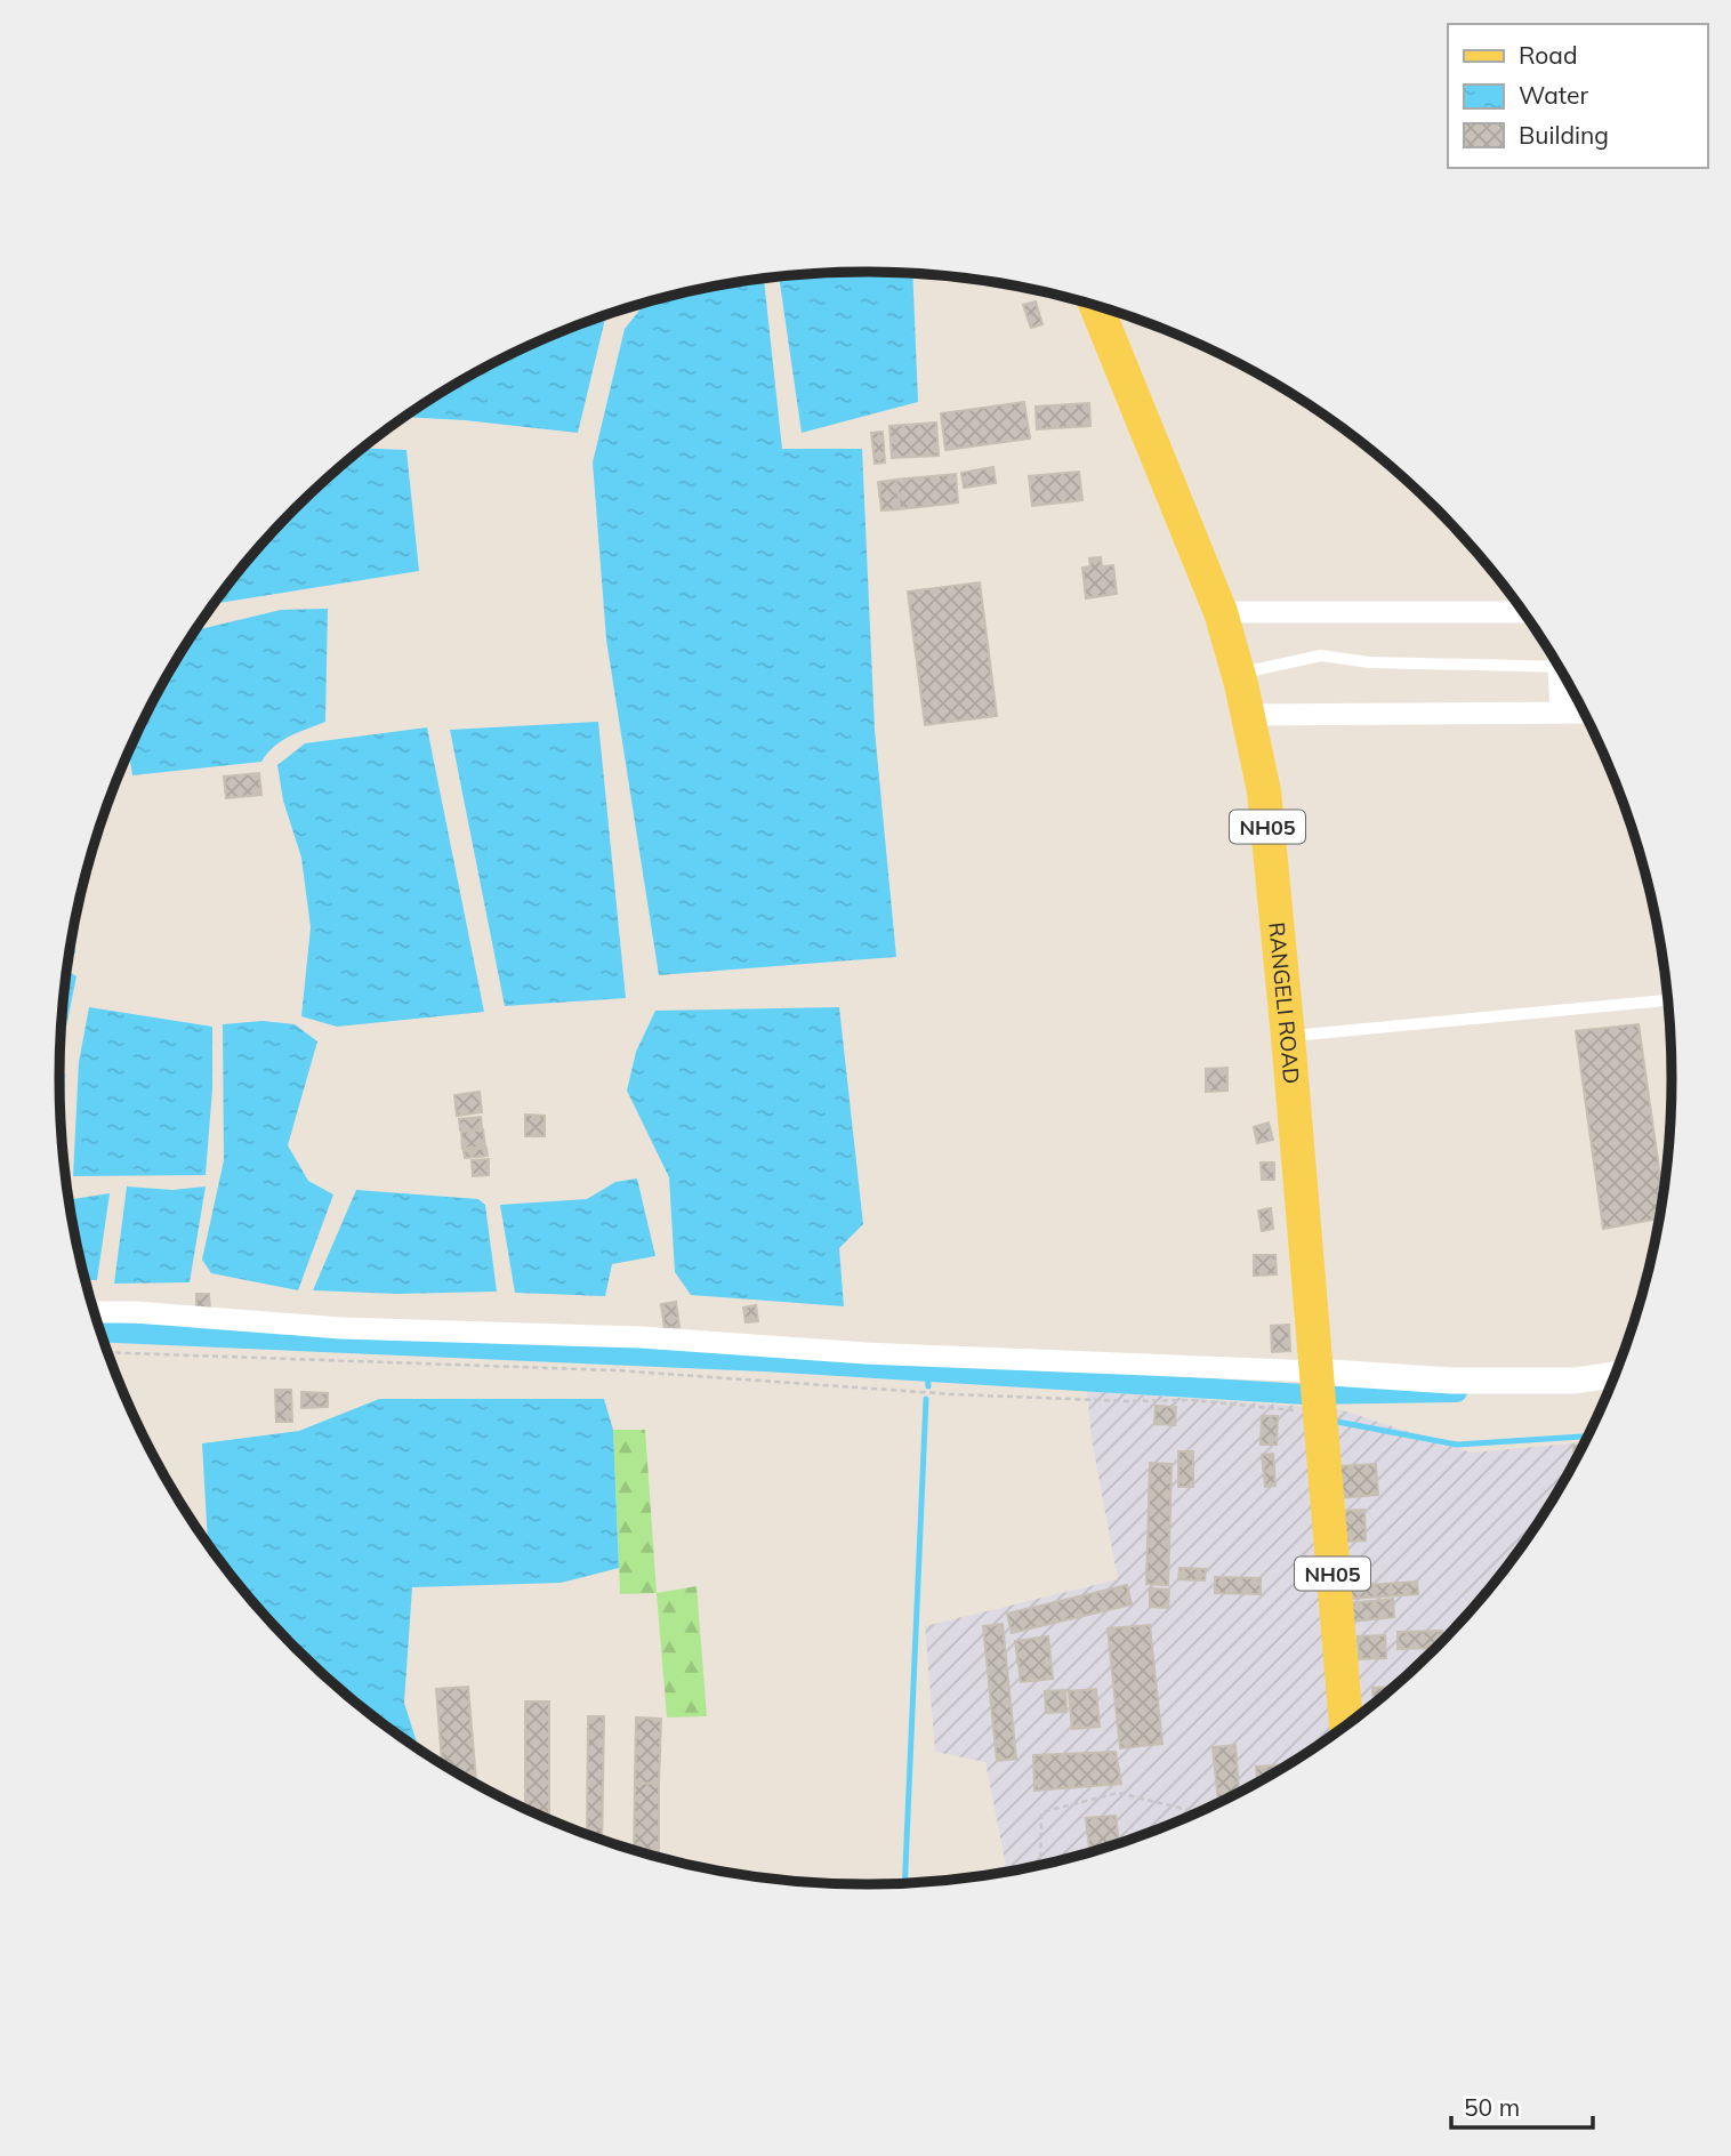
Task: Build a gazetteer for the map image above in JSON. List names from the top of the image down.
{
  "streets": {
    "main road": ["NH05", "RANGELI ROAD"]
  },
  "legend": ["Road", "Water", "Building"],
  "scale_bar": "50 m"
}
